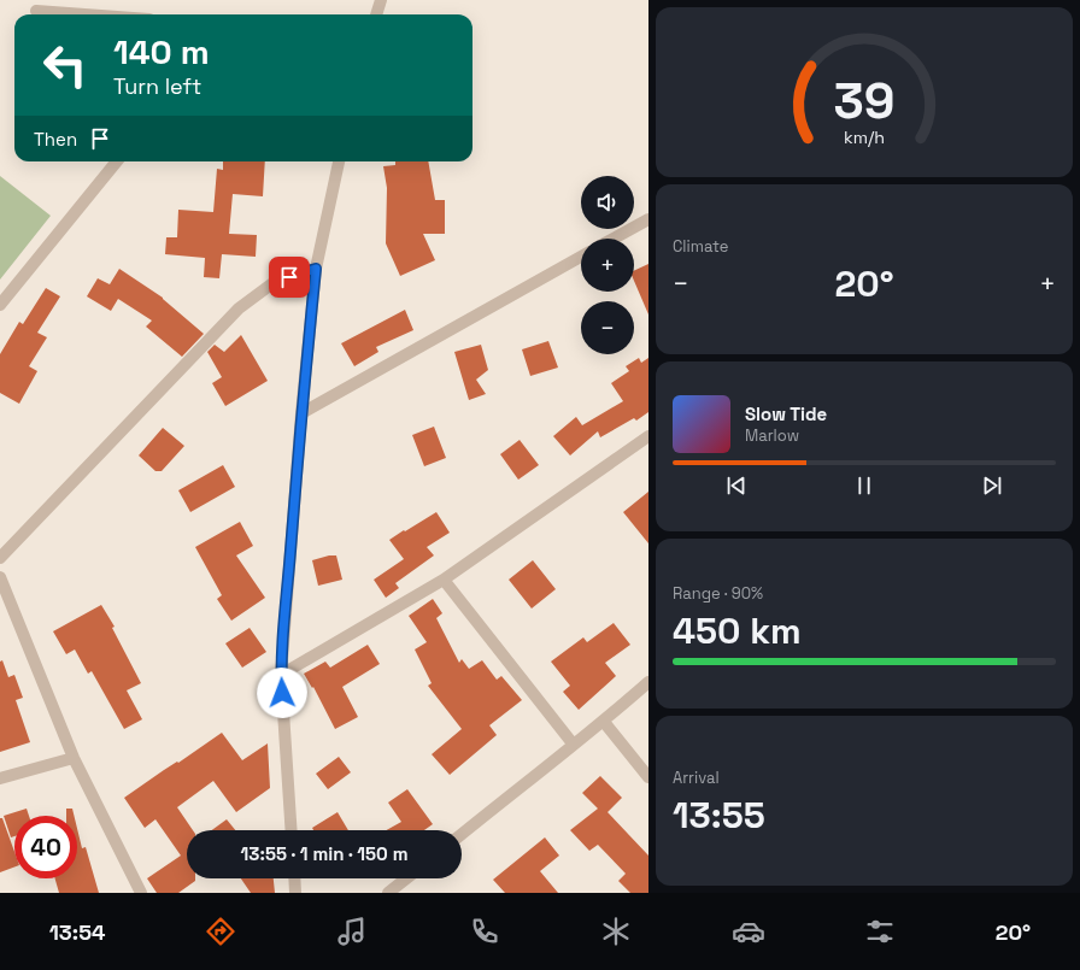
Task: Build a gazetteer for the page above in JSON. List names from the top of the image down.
{
  "page": {
    "turn": ["140 m", "Turn left"],
    "then": "Then",
    "map_buttons": ["+", "−"],
    "tile": [
      "Climate",
      ["Range · 90%", "450 km"],
      ["Arrival", "13:55"]
    ],
    "heat": ["−", "20°", "+"],
    "song": ["Slow Tide", "Marlow"],
    "limit": "40",
    "trip": "13:55 · 1 min · 150 m",
    "tabs": ["13:54", "20°"],
    "gauge": ["39", "km/h"]
  }
}
